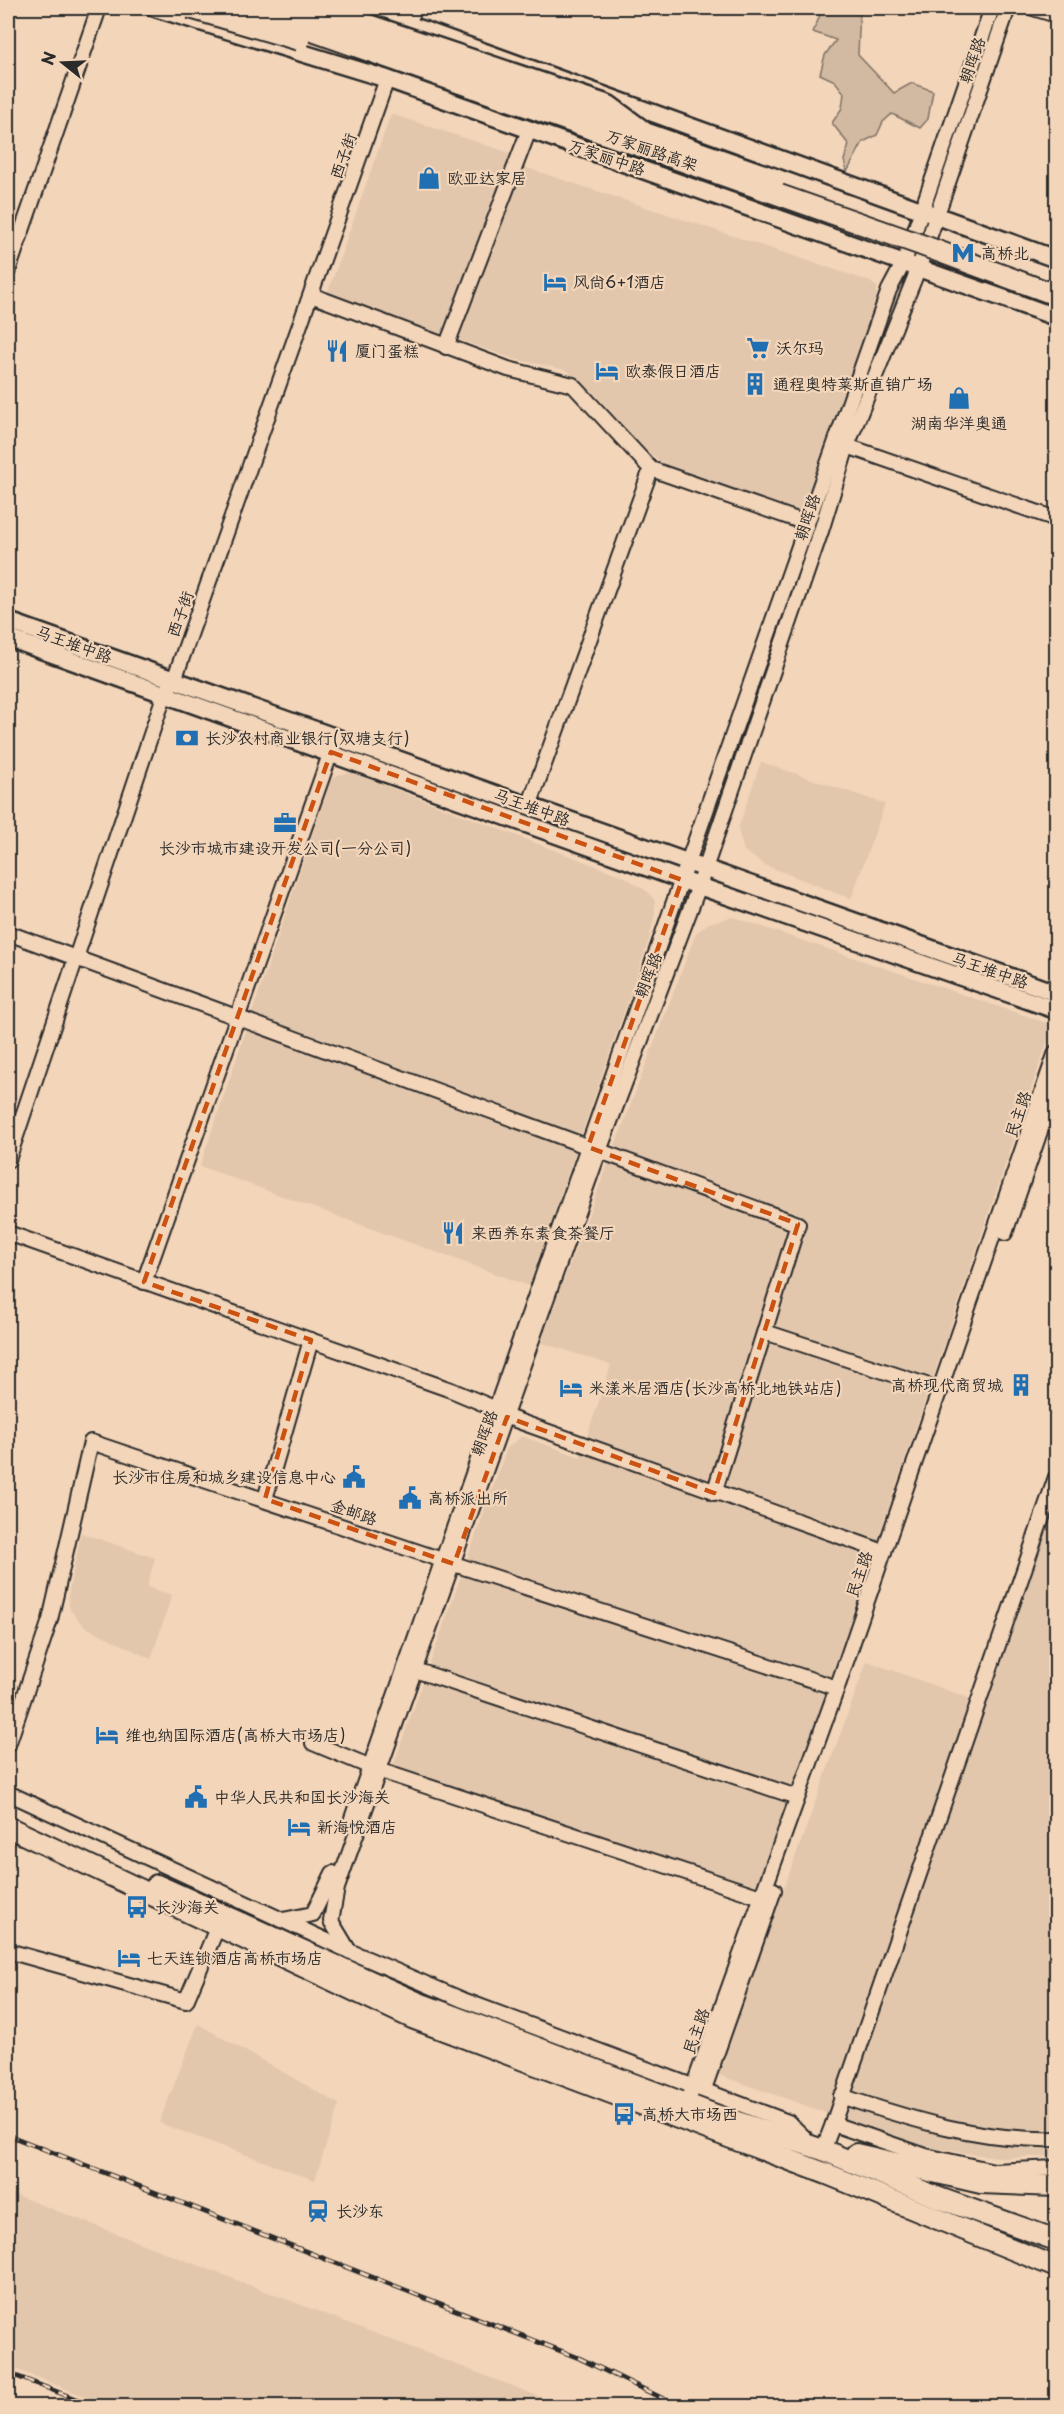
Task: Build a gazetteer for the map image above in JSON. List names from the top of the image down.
{
  "streets": {
    "highway": ["万家丽路高架"],
    "main road": ["万家丽中路", "马王堆中路"],
    "street": [
      "朝晖路",
      "西子街",
      "民主路",
      "金邮路"
    ]
  },
  "crossings": [
    ["朝晖路", "万家丽中路"],
    ["朝晖路", "马王堆中路"],
    ["朝晖路", "金邮路"],
    ["西子街", "万家丽中路"],
    ["西子街", "马王堆中路"],
    ["民主路", "金邮路"]
  ],
  "places": {
    "shop": ["欧亚达家居", "湖南华洋奥通"],
    "metro station": ["高桥北"],
    "hotel": [
      "风尚6+1酒店",
      "欧泰假日酒店",
      "米漾米居酒店(长沙高桥北地铁站店)",
      "维也纳国际酒店(高桥大市场店)",
      "新海悦酒店",
      "七天连锁酒店高桥市场店"
    ],
    "supermarket": ["沃尔玛"],
    "restaurant": ["厦门蛋糕", "来西养东素食茶餐厅"],
    "building": ["通程奥特莱斯直销广场", "高桥现代商贸城"],
    "bank": ["长沙农村商业银行(双塘支行)"],
    "office": ["长沙市城市建设开发公司(一分公司)"],
    "public building": ["长沙市住房和城乡建设信息中心", "高桥派出所", "中华人民共和国长沙海关"],
    "bus stop": ["长沙海关", "高桥大市场西"],
    "station": ["长沙东"]
  },
  "north": "left"
}
